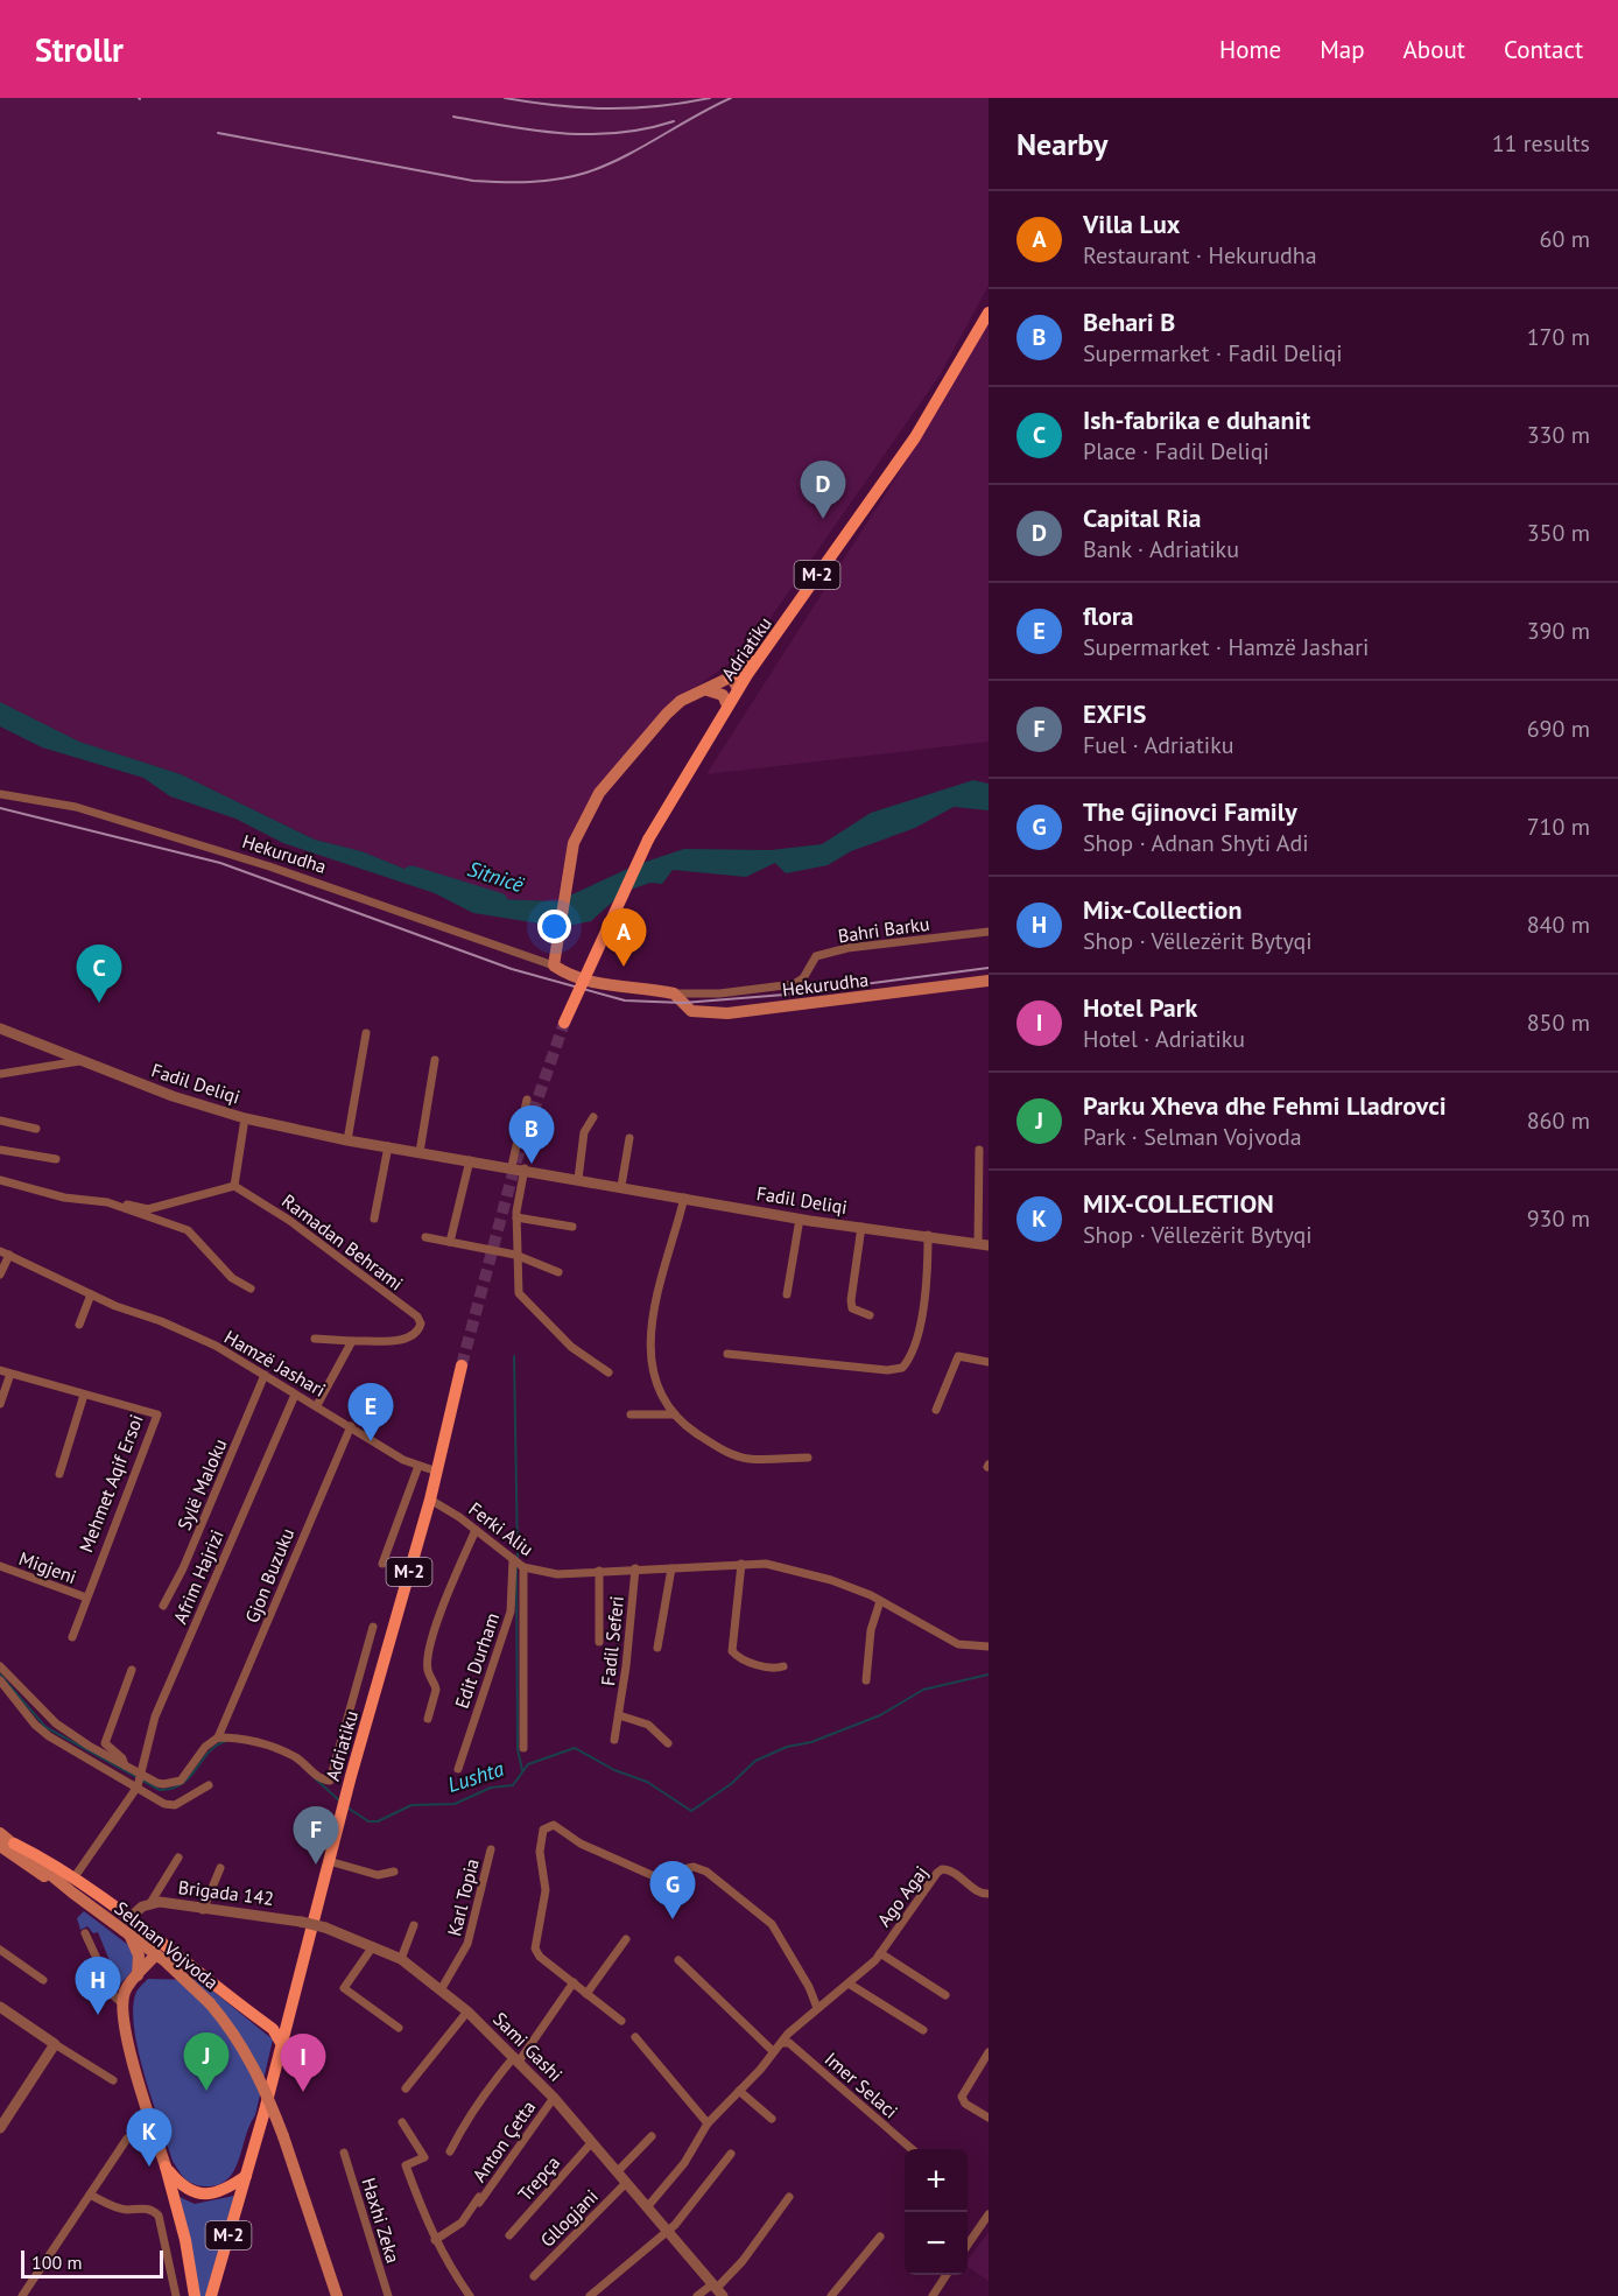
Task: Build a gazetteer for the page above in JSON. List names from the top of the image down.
{
  "streets": {
    "main road": [
      "M-2",
      "Adriatiku",
      "Hekurudha",
      "Selman Vojvoda"
    ],
    "street": [
      "Bahri Barku",
      "Fadil Deliqi",
      "Ramadan Behrami",
      "Hamzë Jashari",
      "Mehmet Aqif Ersoi",
      "Sylë Maloku",
      "Ferki Aliu",
      "Migjeni",
      "Gjon Buzuku",
      "Afrim Hajrizi",
      "Fadil Seferi",
      "Edit Durham",
      "Brigada 142",
      "Ago Agaj",
      "Karl Topia",
      "Sami Gashi",
      "Imer Selaci",
      "Anton Çetta",
      "Trepça",
      "Gllogjani",
      "Haxhi Zeka"
    ]
  },
  "crossings": [
    ["Adriatiku", "Hamzë Jashari"],
    ["Adriatiku", "Ferki Aliu"],
    ["Hekurudha", "Bahri Barku"],
    ["Hamzë Jashari", "Sylë Maloku"],
    ["Hamzë Jashari", "Gjon Buzuku"],
    ["Hamzë Jashari", "Afrim Hajrizi"],
    ["Mehmet Aqif Ersoi", "Migjeni"],
    ["Ferki Aliu", "Fadil Seferi"],
    ["Ferki Aliu", "Edit Durham"],
    ["Afrim Hajrizi", "Selman Vojvoda"],
    ["Brigada 142", "Sami Gashi"],
    ["Ago Agaj", "Sami Gashi"],
    ["Ago Agaj", "Imer Selaci"],
    ["Karl Topia", "Sami Gashi"],
    ["Sami Gashi", "Anton Çetta"],
    ["Sami Gashi", "Trepça"],
    ["Sami Gashi", "Gllogjani"]
  ],
  "water": ["Sitnicë", "Lushta"],
  "scale_bar": "100 m",
  "page": {
    "header": "Strollr",
    "nav": [
      "Home",
      "Map",
      "About",
      "Contact"
    ],
    "heading": ["Nearby", "11 results"],
    "list": [
      {
        "mark": "A",
        "name": "Villa Lux",
        "note": "Restaurant · Hekurudha",
        "value": "60 m"
      },
      {
        "mark": "B",
        "name": "Behari B",
        "note": "Supermarket · Fadil Deliqi",
        "value": "170 m"
      },
      {
        "mark": "C",
        "name": "Ish-fabrika e duhanit",
        "note": "Place · Fadil Deliqi",
        "value": "330 m"
      },
      {
        "mark": "D",
        "name": "Capital Ria",
        "note": "Bank · Adriatiku",
        "value": "350 m"
      },
      {
        "mark": "E",
        "name": "flora",
        "note": "Supermarket · Hamzë Jashari",
        "value": "390 m"
      },
      {
        "mark": "F",
        "name": "EXFIS",
        "note": "Fuel · Adriatiku",
        "value": "690 m"
      },
      {
        "mark": "G",
        "name": "The Gjinovci Family",
        "note": "Shop · Adnan Shyti Adi",
        "value": "710 m"
      },
      {
        "mark": "H",
        "name": "Mix-Collection",
        "note": "Shop · Vëllezërit Bytyqi",
        "value": "840 m"
      },
      {
        "mark": "I",
        "name": "Hotel Park",
        "note": "Hotel · Adriatiku",
        "value": "850 m"
      },
      {
        "mark": "J",
        "name": "Parku Xheva dhe Fehmi Lladrovci",
        "note": "Park · Selman Vojvoda",
        "value": "860 m"
      },
      {
        "mark": "K",
        "name": "MIX-COLLECTION",
        "note": "Shop · Vëllezërit Bytyqi",
        "value": "930 m"
      }
    ],
    "pins": [
      "D",
      "A",
      "C",
      "B",
      "E",
      "F",
      "G",
      "H",
      "J",
      "I",
      "K"
    ],
    "map_buttons": ["+", "−"],
    "scale": "100 m"
  }
}
